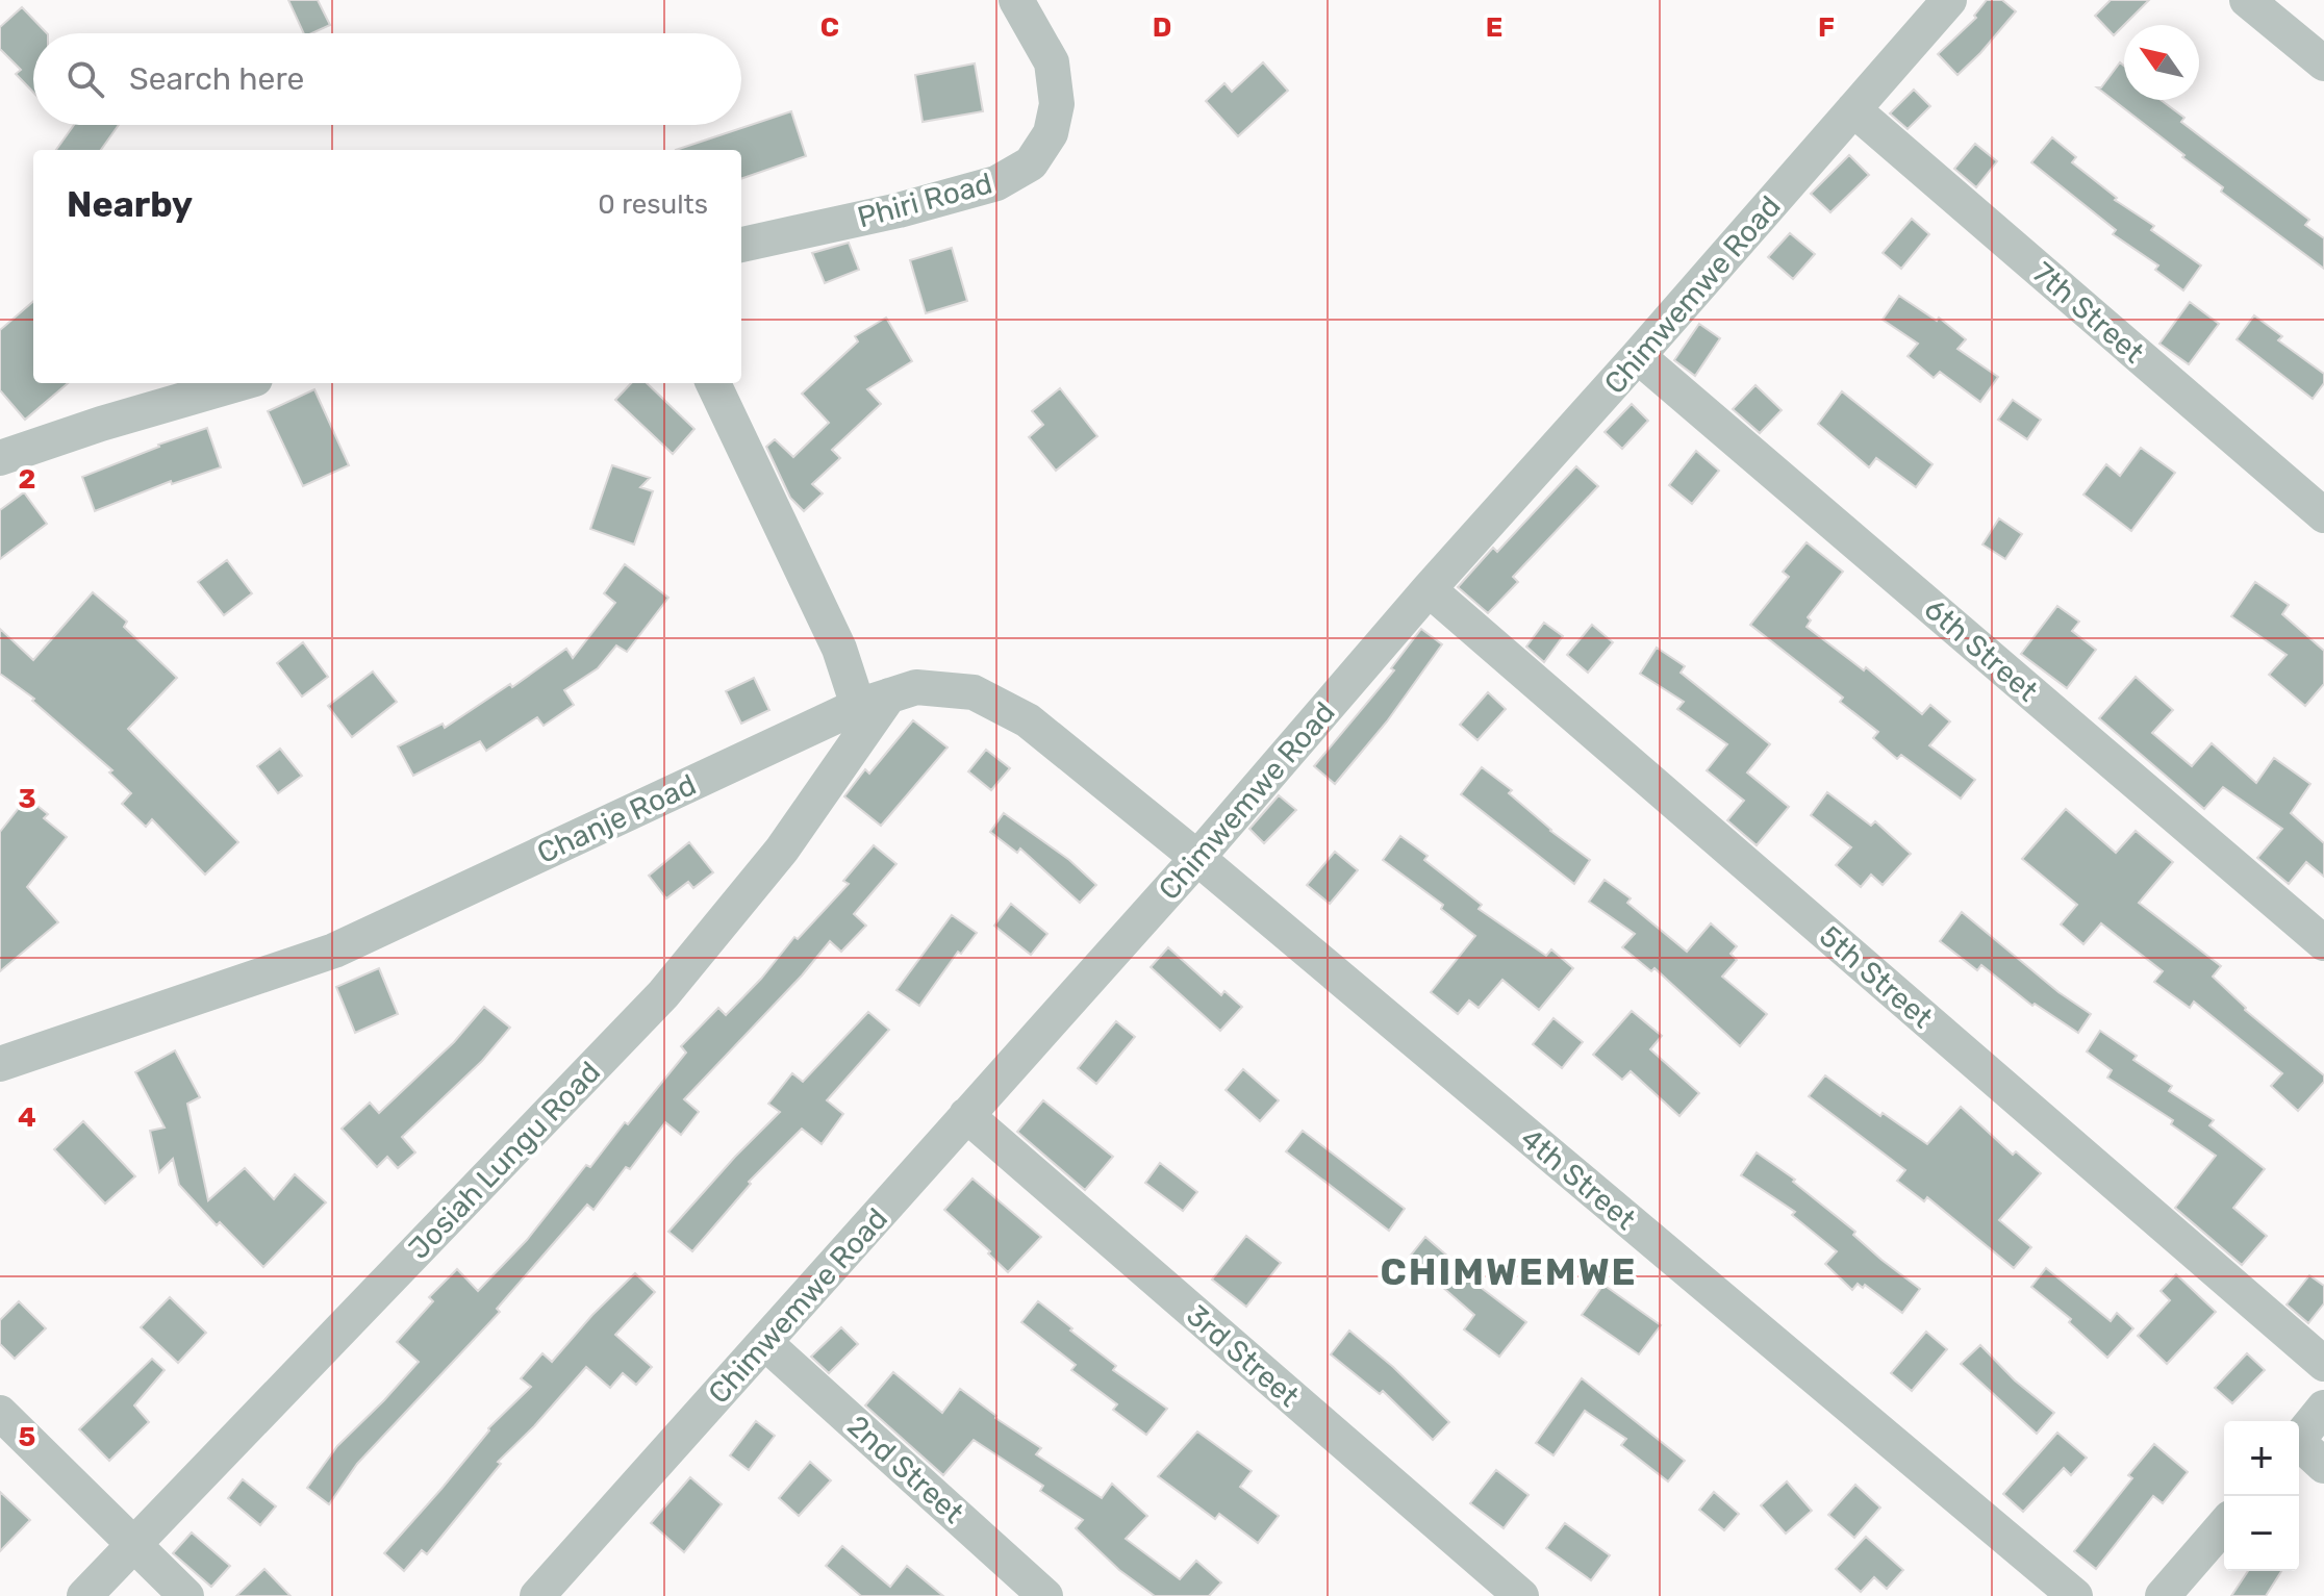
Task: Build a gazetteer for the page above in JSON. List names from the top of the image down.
{
  "streets": {
    "street": [
      "Phiri Road",
      "Chimwemwe Road",
      "7th Street",
      "6th Street",
      "Chanje Road",
      "5th Street",
      "Josiah Lungu Road",
      "4th Street",
      "3rd Street",
      "2nd Street"
    ]
  },
  "crossings": [
    ["Chimwemwe Road", "7th Street"],
    ["Chimwemwe Road", "6th Street"],
    ["Chimwemwe Road", "Chanje Road"],
    ["Chimwemwe Road", "5th Street"],
    ["Chimwemwe Road", "4th Street"],
    ["Chimwemwe Road", "3rd Street"],
    ["Chimwemwe Road", "2nd Street"],
    ["Chanje Road", "Josiah Lungu Road"],
    ["Chanje Road", "4th Street"]
  ],
  "districts": ["CHIMWEMWE"],
  "north": "top left",
  "page": {
    "search": "Search here",
    "heading": ["Nearby", "0 results"],
    "map_buttons": ["+", "−"]
  },
  "grid": {
    "columns": [
      "C",
      "D",
      "E",
      "F"
    ],
    "rows": [
      "2",
      "3",
      "4",
      "5"
    ]
  }
}
